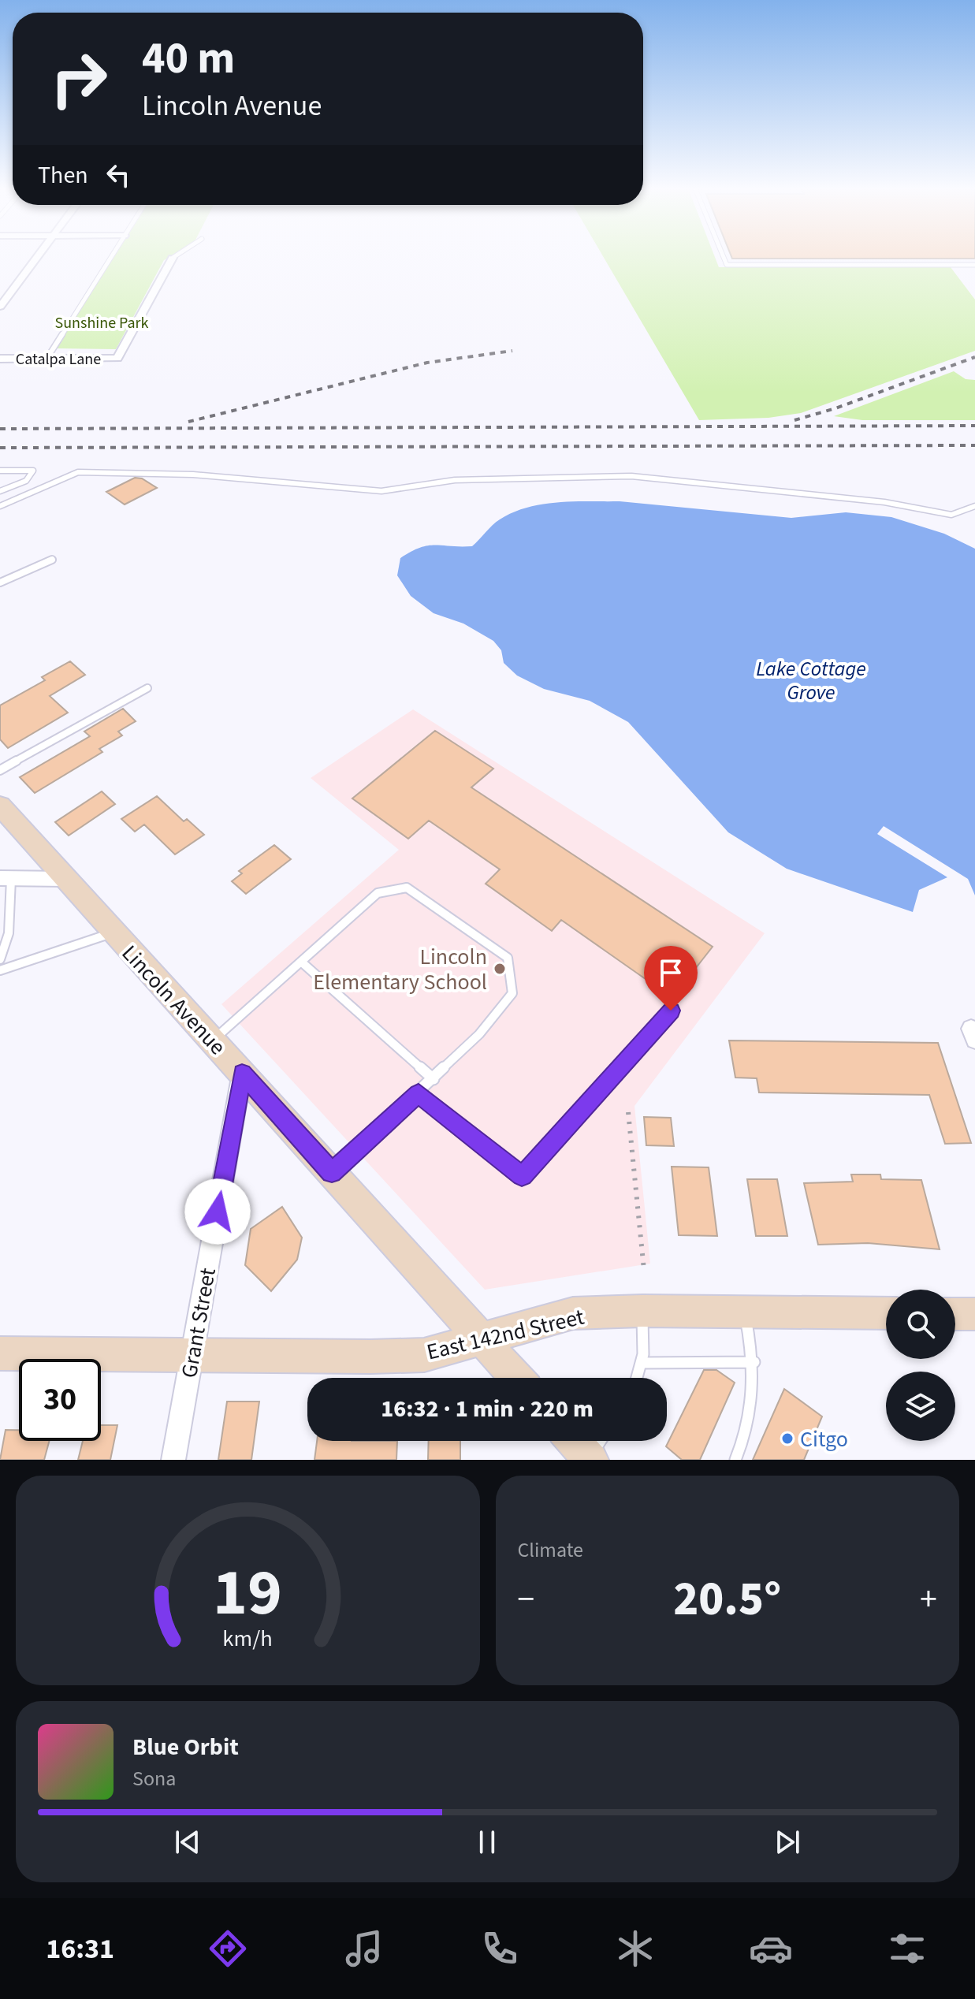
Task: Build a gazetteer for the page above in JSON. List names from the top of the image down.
{
  "streets": {
    "street": [
      "Catalpa Lane",
      "Lincoln Avenue",
      "Grant Street",
      "East 142nd Street"
    ]
  },
  "crossings": [
    ["Lincoln Avenue", "Grant Street"],
    ["Lincoln Avenue", "East 142nd Street"],
    ["Grant Street", "East 142nd Street"]
  ],
  "water": ["Lake Cottage Grove"],
  "parks": ["Sunshine Park"],
  "places": ["Lincoln Elementary School", "Citgo"],
  "page": {
    "turn": ["40 m", "Lincoln Avenue"],
    "then": "Then",
    "limit": "30",
    "trip": "16:32 · 1 min · 220 m",
    "tile": "Climate",
    "heat": ["−", "20.5°", "+"],
    "song": ["Blue Orbit", "Sona"],
    "tabs": "16:31",
    "gauge": ["19", "km/h"]
  }
}
